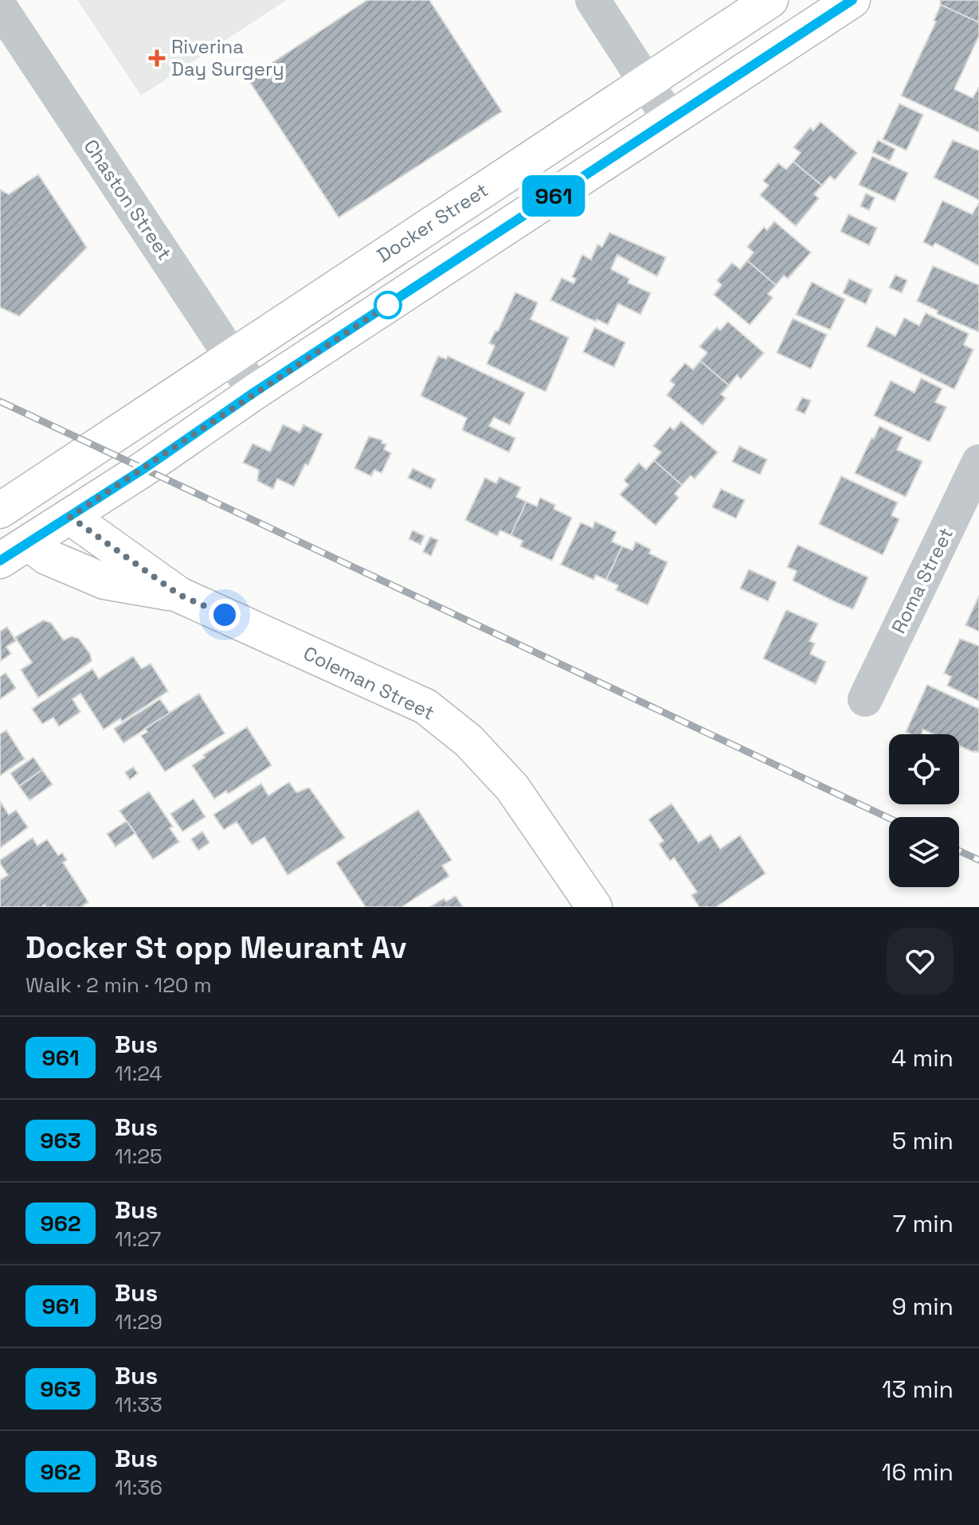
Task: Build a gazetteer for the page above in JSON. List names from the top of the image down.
{
  "streets": {
    "main road": ["Docker Street", "Coleman Street"],
    "street": ["Chaston Street", "Roma Street"]
  },
  "crossings": [
    ["Chaston Street", "Docker Street"]
  ],
  "places": {
    "health": ["Riverina Day Surgery"]
  },
  "lines": ["bus line 961"],
  "page": {
    "on_map": "961",
    "heading": ["Docker St opp Meurant Av", "Walk · 2 min · 120 m"],
    "list": [
      {
        "mark": "961",
        "name": "Bus",
        "note": "11:24",
        "value": "4 min"
      },
      {
        "mark": "963",
        "name": "Bus",
        "note": "11:25",
        "value": "5 min"
      },
      {
        "mark": "962",
        "name": "Bus",
        "note": "11:27",
        "value": "7 min"
      },
      {
        "mark": "961",
        "name": "Bus",
        "note": "11:29",
        "value": "9 min"
      },
      {
        "mark": "963",
        "name": "Bus",
        "note": "11:33",
        "value": "13 min"
      },
      {
        "mark": "962",
        "name": "Bus",
        "note": "11:36",
        "value": "16 min"
      }
    ]
  }
}
